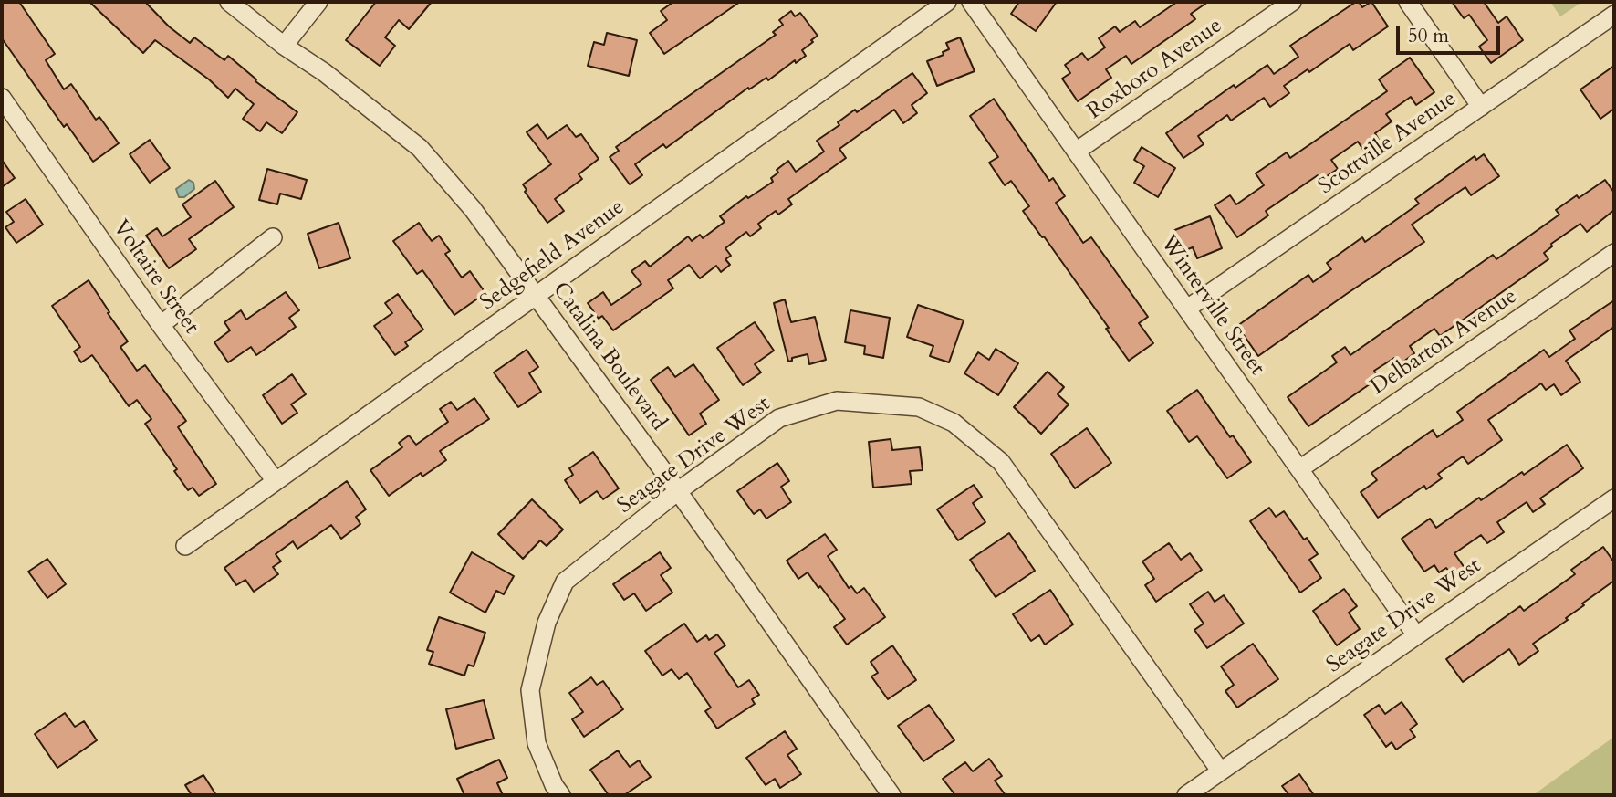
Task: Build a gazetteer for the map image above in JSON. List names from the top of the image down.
{
  "streets": {
    "street": [
      "Roxboro Avenue",
      "Scottville Avenue",
      "Sedgefield Avenue",
      "Voltaire Street",
      "Winterville Street",
      "Delbarton Avenue",
      "Catalina Boulevard",
      "Seagate Drive West"
    ]
  },
  "crossings": [
    ["Roxboro Avenue", "Winterville Street"],
    ["Scottville Avenue", "Winterville Street"],
    ["Sedgefield Avenue", "Voltaire Street"],
    ["Sedgefield Avenue", "Catalina Boulevard"],
    ["Winterville Street", "Delbarton Avenue"],
    ["Winterville Street", "Seagate Drive West"],
    ["Catalina Boulevard", "Seagate Drive West"]
  ],
  "scale_bar": "50 m"
}
